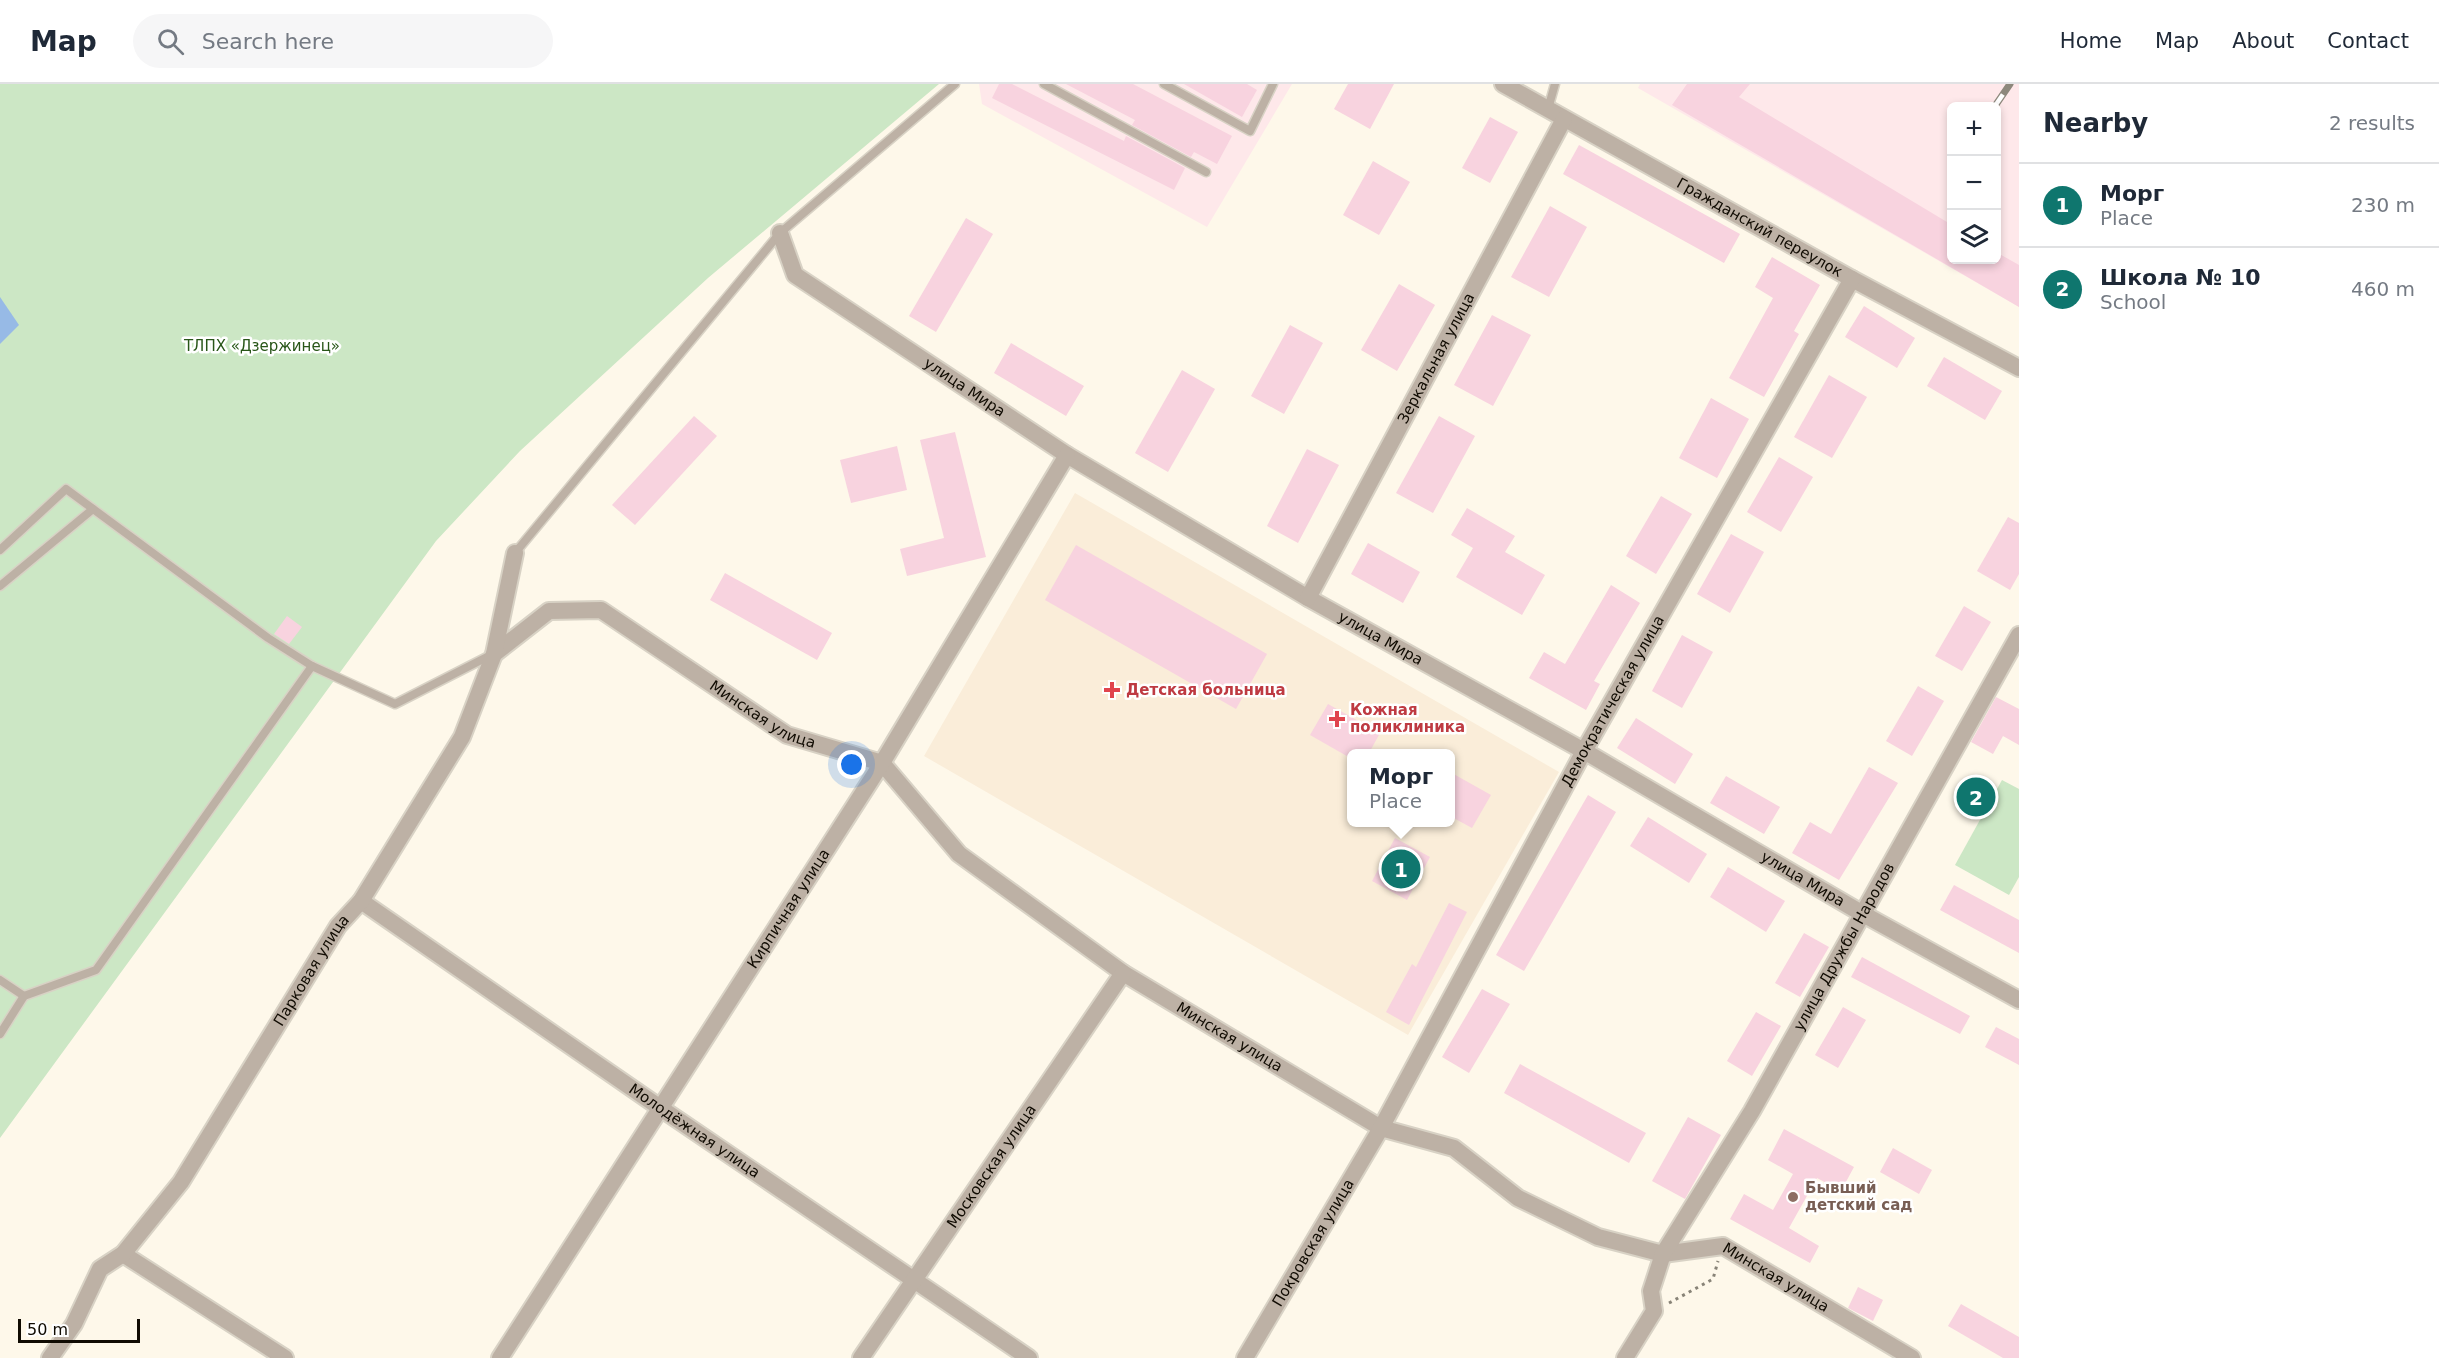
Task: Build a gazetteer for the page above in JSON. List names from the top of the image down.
{
  "streets": {
    "street": [
      "Гражданский переулок",
      "Зеркальная улица",
      "улица Мира",
      "Демократическая улица",
      "Минская улица",
      "Кирпичная улица",
      "улица Дружбы Народов",
      "Парковая улица",
      "Молодёжная улица",
      "Московская улица",
      "Покровская улица"
    ]
  },
  "crossings": [
    ["Гражданский переулок", "Зеркальная улица"],
    ["Гражданский переулок", "Демократическая улица"],
    ["Зеркальная улица", "улица Мира"],
    ["улица Мира", "Демократическая улица"],
    ["улица Мира", "Кирпичная улица"],
    ["улица Мира", "улица Дружбы Народов"],
    ["Демократическая улица", "Минская улица"],
    ["Демократическая улица", "Покровская улица"],
    ["Минская улица", "Кирпичная улица"],
    ["Минская улица", "улица Дружбы Народов"],
    ["Минская улица", "Парковая улица"],
    ["Минская улица", "Московская улица"],
    ["Минская улица", "Покровская улица"],
    ["Кирпичная улица", "Молодёжная улица"],
    ["Парковая улица", "Молодёжная улица"],
    ["Молодёжная улица", "Московская улица"]
  ],
  "parks": ["ТЛПХ «Дзержинец»"],
  "places": {
    "health": ["Детская больница", "Кожная поликлиника"],
    "other": ["Бывший детский сад"]
  },
  "scale_bar": "50 m",
  "page": {
    "header": "Map",
    "search": "Search here",
    "nav": [
      "Home",
      "Map",
      "About",
      "Contact"
    ],
    "heading": ["Nearby", "2 results"],
    "map_buttons": ["+", "−"],
    "list": [
      {
        "mark": "1",
        "name": "Морг",
        "note": "Place",
        "value": "230 m"
      },
      {
        "mark": "2",
        "name": "Школа № 10",
        "note": "School",
        "value": "460 m"
      }
    ],
    "popup": ["Морг", "Place"],
    "pins": ["2", "1"],
    "scale": "50 m"
  }
}
